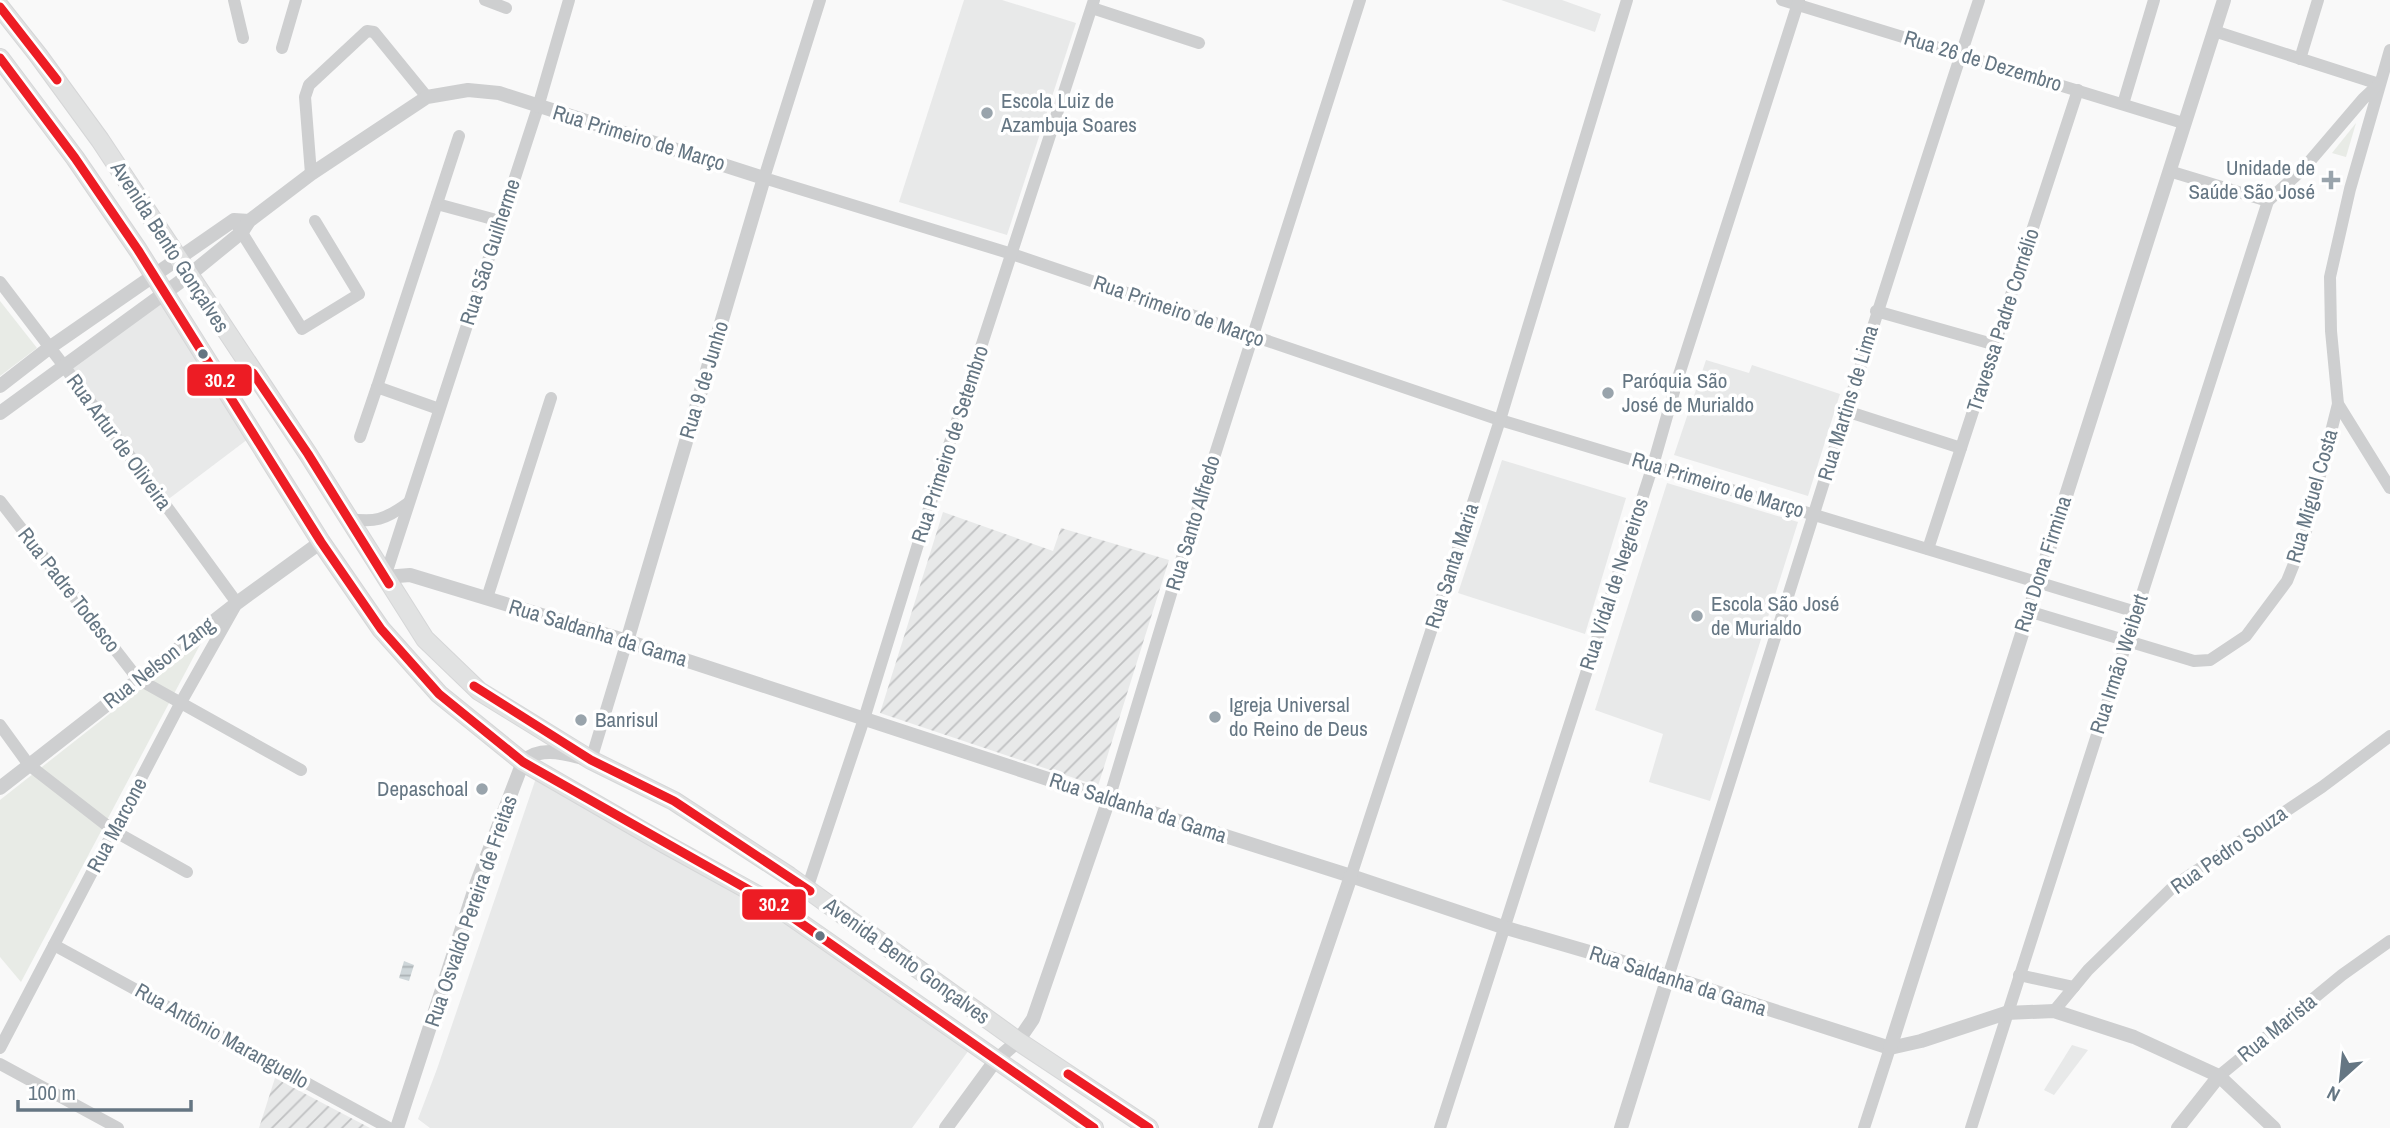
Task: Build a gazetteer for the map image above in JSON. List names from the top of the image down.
{
  "streets": {
    "main road": ["Avenida Bento Gonçalves"],
    "street": [
      "Rua 26 de Dezembro",
      "Rua Primeiro de Março",
      "Rua São Guilherme",
      "Travessa Padre Cornélio",
      "Rua 9 de Junho",
      "Rua Martins de Lima",
      "Rua Artur de Oliveira",
      "Rua Primeiro de Setembro",
      "Rua Miguel Costa",
      "Rua Santo Alfredo",
      "Rua Dona Firmina",
      "Rua Santa Maria",
      "Rua Vidal de Negreiros",
      "Rua Padre Todesco",
      "Rua Saldanha da Gama",
      "Rua Nelson Zang",
      "Rua Irmão Weibert",
      "Rua Marcone",
      "Rua Pedro Souza",
      "Rua Osvaldo Pereira de Freitas",
      "Rua Marista",
      "Rua Antônio Maranguello"
    ]
  },
  "crossings": [
    ["Rua 26 de Dezembro", "Travessa Padre Cornélio"],
    ["Rua 26 de Dezembro", "Rua Martins de Lima"],
    ["Rua 26 de Dezembro", "Rua Dona Firmina"],
    ["Rua 26 de Dezembro", "Rua Vidal de Negreiros"],
    ["Rua Primeiro de Março", "Avenida Bento Gonçalves"],
    ["Rua Primeiro de Março", "Rua São Guilherme"],
    ["Rua Primeiro de Março", "Travessa Padre Cornélio"],
    ["Rua Primeiro de Março", "Rua 9 de Junho"],
    ["Rua Primeiro de Março", "Rua Martins de Lima"],
    ["Rua Primeiro de Março", "Rua Artur de Oliveira"],
    ["Rua Primeiro de Março", "Rua Primeiro de Setembro"],
    ["Rua Primeiro de Março", "Rua Santo Alfredo"],
    ["Rua Primeiro de Março", "Rua Dona Firmina"],
    ["Rua Primeiro de Março", "Rua Santa Maria"],
    ["Rua Primeiro de Março", "Rua Vidal de Negreiros"],
    ["Rua Primeiro de Março", "Rua Irmão Weibert"],
    ["Avenida Bento Gonçalves", "Rua São Guilherme"],
    ["Avenida Bento Gonçalves", "Rua 9 de Junho"],
    ["Avenida Bento Gonçalves", "Rua Primeiro de Setembro"],
    ["Avenida Bento Gonçalves", "Rua Santo Alfredo"],
    ["Avenida Bento Gonçalves", "Rua Saldanha da Gama"],
    ["Avenida Bento Gonçalves", "Rua Nelson Zang"],
    ["Avenida Bento Gonçalves", "Rua Osvaldo Pereira de Freitas"],
    ["Rua São Guilherme", "Rua Saldanha da Gama"],
    ["Rua 9 de Junho", "Rua Saldanha da Gama"],
    ["Rua Martins de Lima", "Rua Saldanha da Gama"],
    ["Rua Artur de Oliveira", "Rua Nelson Zang"],
    ["Rua Artur de Oliveira", "Rua Marcone"],
    ["Rua Primeiro de Setembro", "Rua Saldanha da Gama"],
    ["Rua Miguel Costa", "Rua Dona Firmina"],
    ["Rua Miguel Costa", "Rua Irmão Weibert"],
    ["Rua Santo Alfredo", "Rua Saldanha da Gama"],
    ["Rua Dona Firmina", "Rua Saldanha da Gama"],
    ["Rua Santa Maria", "Rua Saldanha da Gama"],
    ["Rua Vidal de Negreiros", "Rua Saldanha da Gama"],
    ["Rua Padre Todesco", "Rua Nelson Zang"],
    ["Rua Nelson Zang", "Rua Marcone"],
    ["Rua Marcone", "Rua Antônio Maranguello"]
  ],
  "places": {
    "other": [
      "Escola Luiz de Azambuja Soares",
      "Paróquia São José de Murialdo",
      "Escola São José de Murialdo",
      "Igreja Universal do Reino de Deus",
      "Banrisul",
      "Depaschoal"
    ],
    "health": ["Unidade de Saúde São José"]
  },
  "lines": ["transit line 30.2"],
  "scale_bar": "100 m",
  "north": "bottom left"
}
